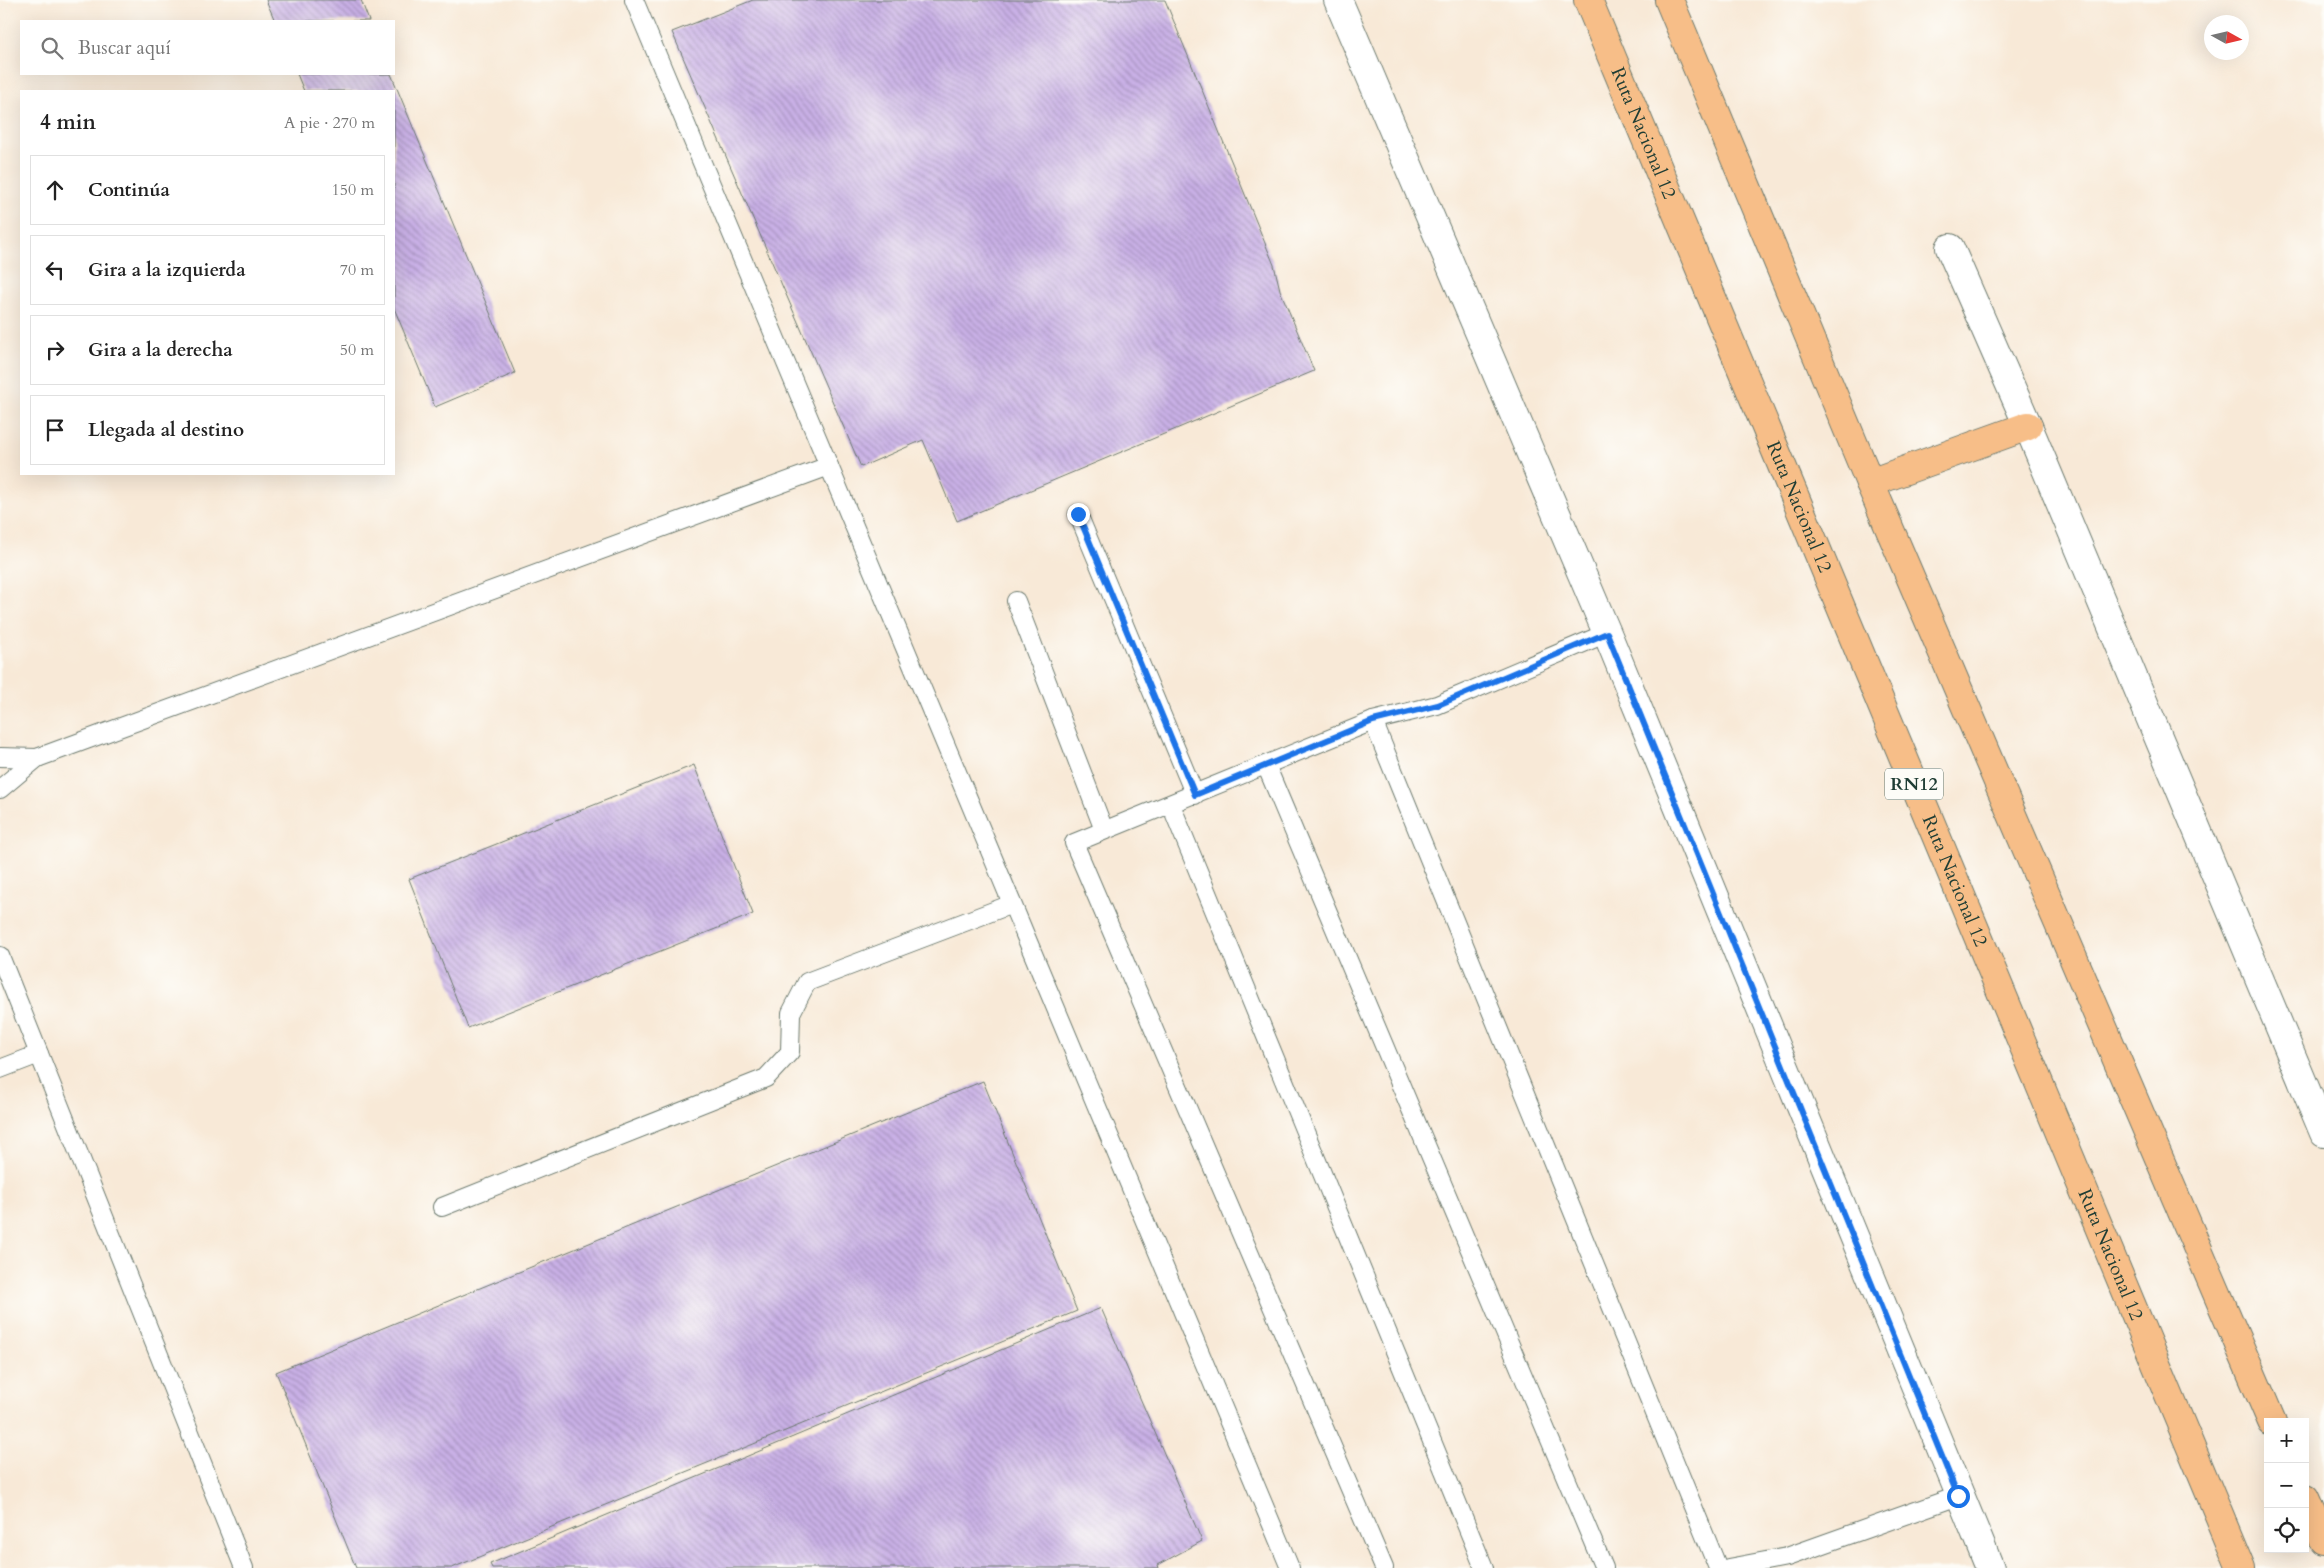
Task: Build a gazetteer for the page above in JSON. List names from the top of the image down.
{
  "streets": {
    "highway": ["Ruta Nacional 12", "RN12"]
  },
  "north": "right",
  "page": {
    "search": "Buscar aquí",
    "heading": ["4 min", "A pie · 270 m"],
    "list": [
      ["Continúa", "150 m"],
      ["Gira a la izquierda", "70 m"],
      ["Gira a la derecha", "50 m"],
      "Llegada al destino"
    ],
    "map_buttons": ["+", "−"]
  }
}
